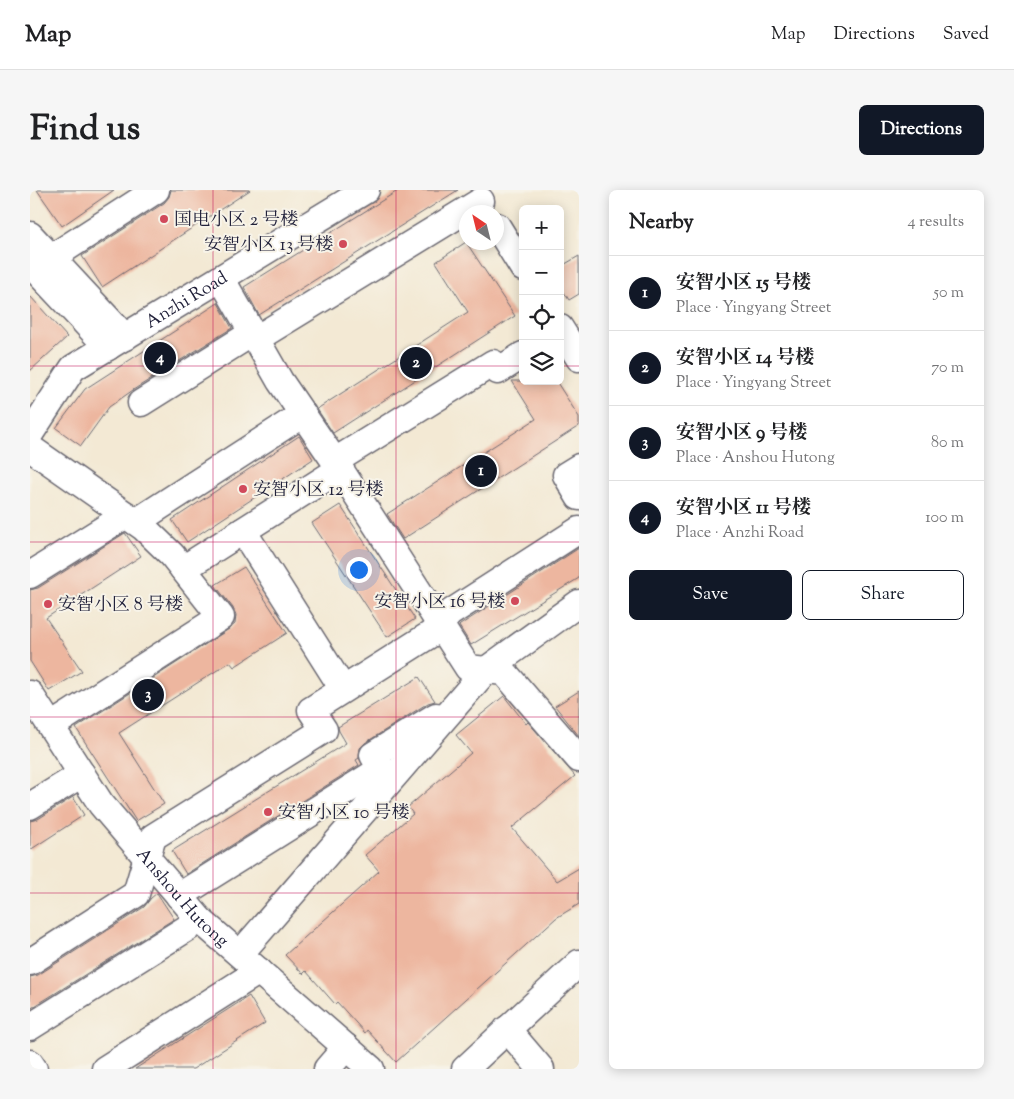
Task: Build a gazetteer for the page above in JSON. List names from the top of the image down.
{
  "streets": {
    "street": ["Anzhi Road", "Anshou Hutong"]
  },
  "places": [
    "国电小区 2 号楼",
    "安智小区 13 号楼",
    "安智小区 12 号楼",
    "安智小区 16 号楼",
    "安智小区 8 号楼",
    "安智小区 10 号楼"
  ],
  "north": "top left",
  "page": {
    "header": "Map",
    "nav": ["Map", "Directions", "Saved"],
    "title": "Find us",
    "buttons": [
      "Directions",
      ["Save", "Share"]
    ],
    "heading": ["Nearby", "4 results"],
    "map_buttons": ["+", "−"],
    "list": [
      {
        "mark": "1",
        "name": "安智小区 15 号楼",
        "note": "Place · Yingyang Street",
        "value": "50 m"
      },
      {
        "mark": "2",
        "name": "安智小区 14 号楼",
        "note": "Place · Yingyang Street",
        "value": "70 m"
      },
      {
        "mark": "3",
        "name": "安智小区 9 号楼",
        "note": "Place · Anshou Hutong",
        "value": "80 m"
      },
      {
        "mark": "4",
        "name": "安智小区 11 号楼",
        "note": "Place · Anzhi Road",
        "value": "100 m"
      }
    ],
    "pins": [
      "4",
      "2",
      "1",
      "3"
    ]
  }
}
